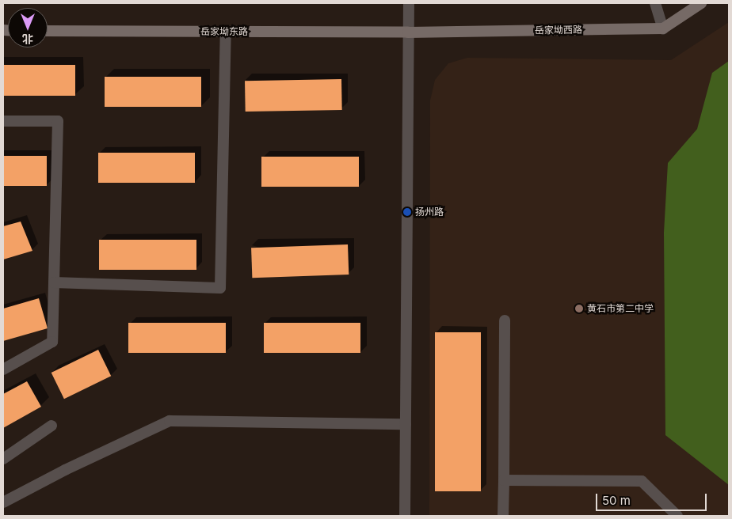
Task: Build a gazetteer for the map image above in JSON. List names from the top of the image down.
{
  "streets": {
    "main road": ["岳家坳西路", "岳家坳东路"]
  },
  "crossings": [
    ["岳家坳西路", "岳家坳东路"]
  ],
  "places": ["扬州路", "黄石市第二中学"],
  "scale_bar": "50 m",
  "north": "bottom"
}
